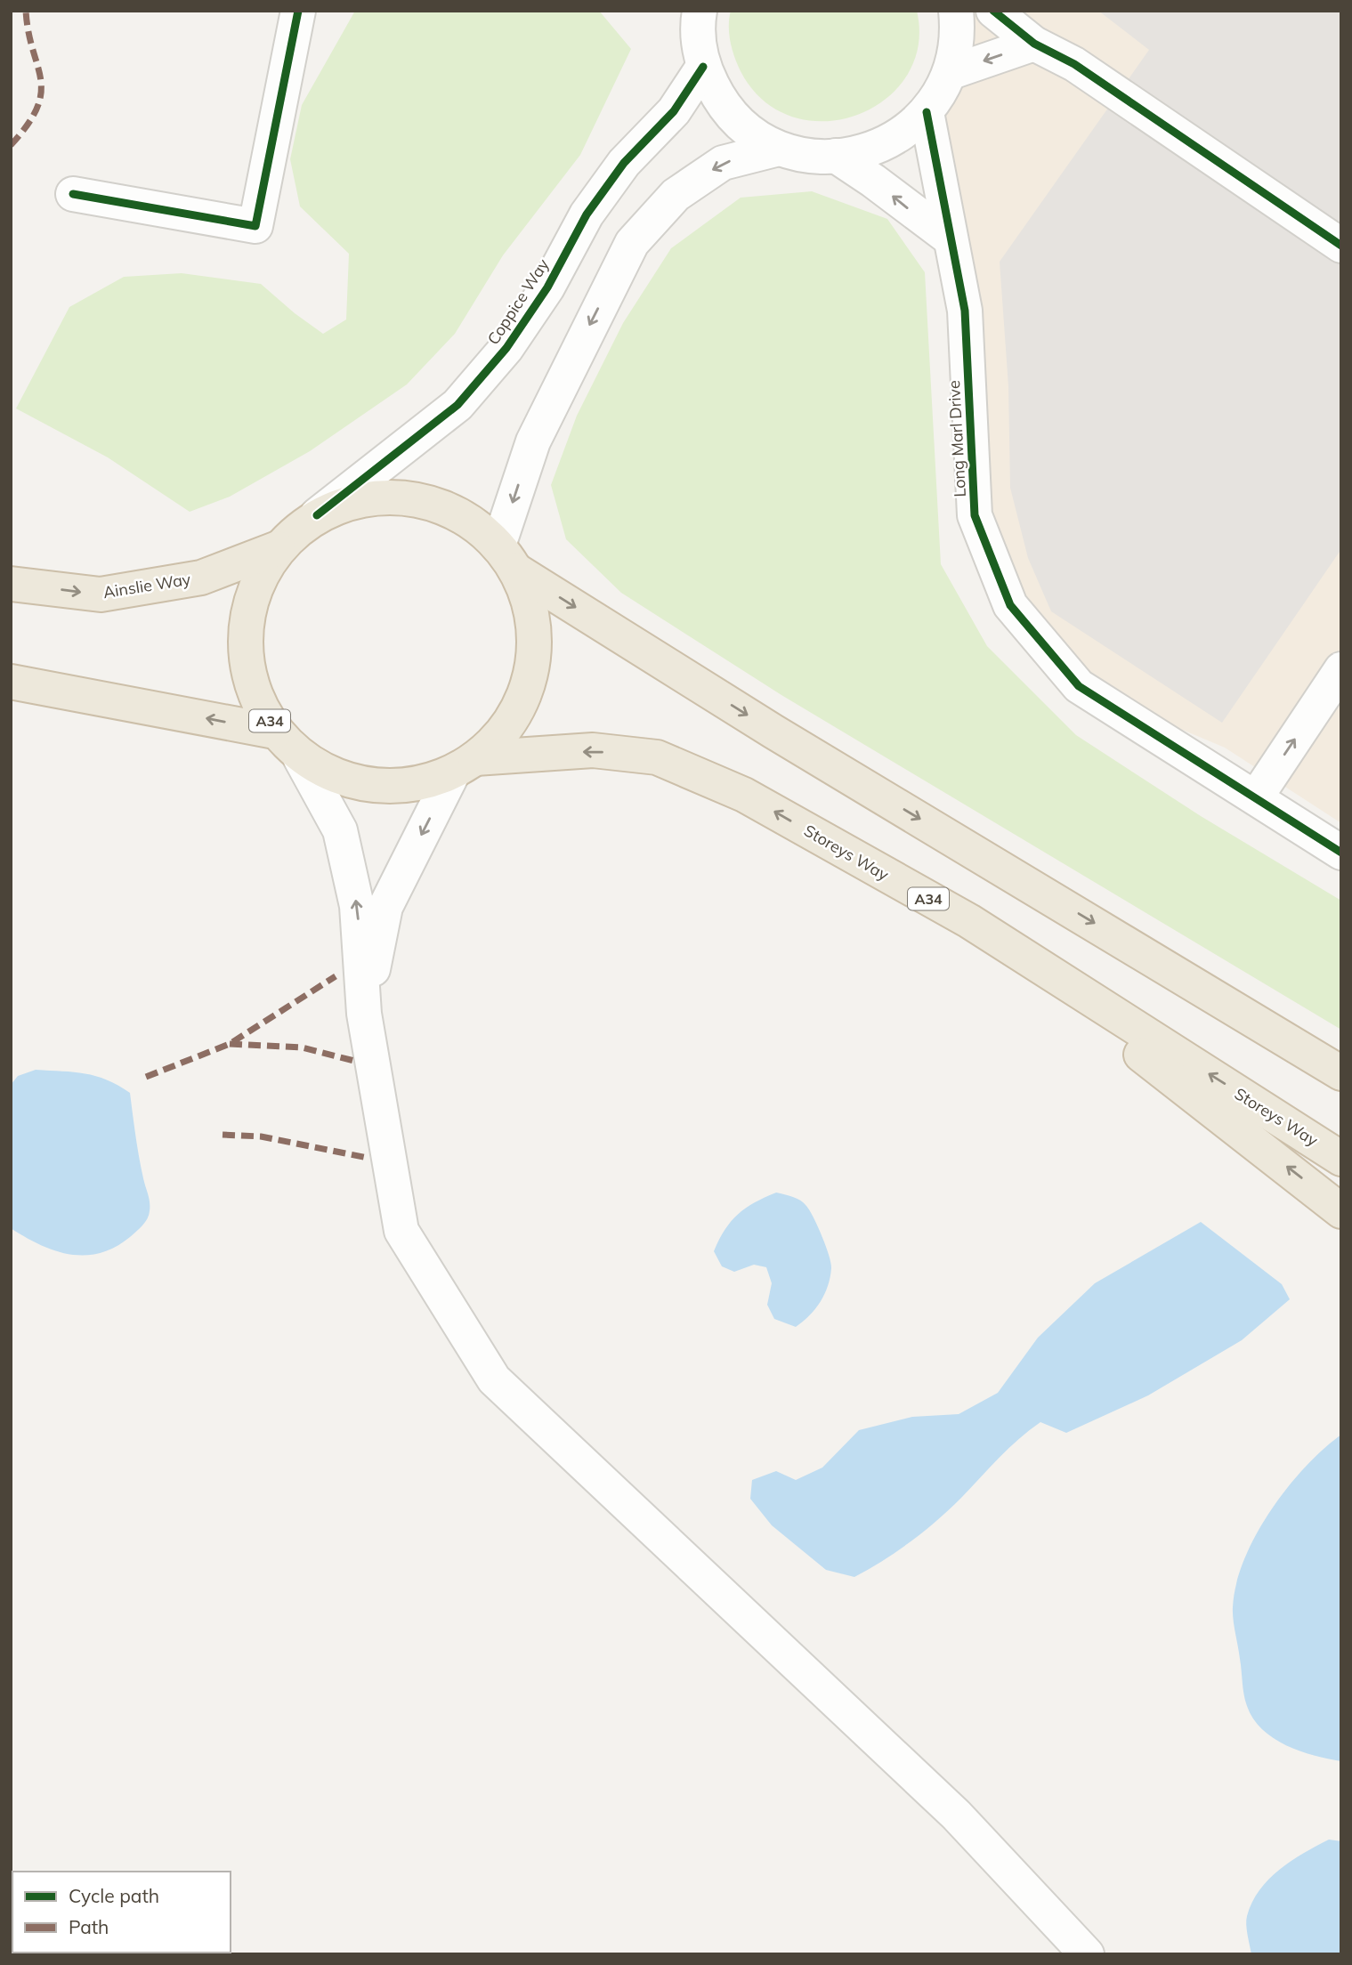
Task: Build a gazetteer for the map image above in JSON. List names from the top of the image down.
{
  "streets": {
    "highway": ["Ainslie Way", "A34", "Storeys Way"],
    "street": ["Coppice Way", "Long Marl Drive"]
  },
  "crossings": [
    ["Coppice Way", "A34"],
    ["Ainslie Way", "A34"],
    ["A34", "Storeys Way"]
  ],
  "legend": ["Cycle path", "Path"]
}
